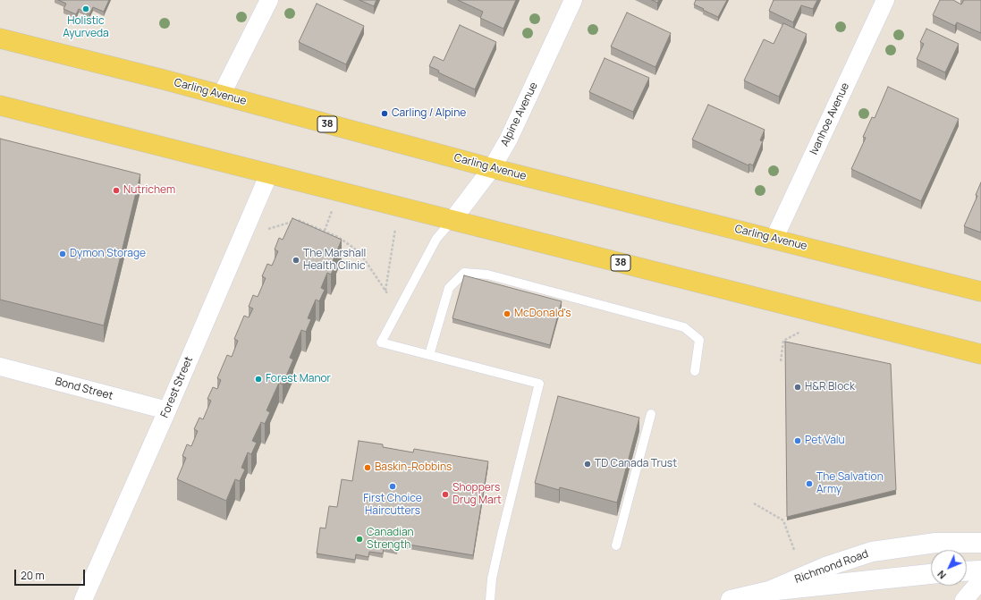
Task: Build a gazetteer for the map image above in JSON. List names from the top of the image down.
{
  "streets": {
    "main road": ["Carling Avenue", "38", "Richmond Road"],
    "street": [
      "Alpine Avenue",
      "Ivanhoe Avenue",
      "Forest Street",
      "Bond Street"
    ]
  },
  "crossings": [
    ["Carling Avenue", "Alpine Avenue"],
    ["Carling Avenue", "Ivanhoe Avenue"],
    ["Alpine Avenue", "38"],
    ["38", "Forest Street"],
    ["Forest Street", "Bond Street"]
  ],
  "places": [
    "Holistic Ayurveda",
    "Carling / Alpine",
    "Nutrichem",
    "Dymon Storage",
    "The Marshall Health Clinic",
    "McDonald's",
    "Forest Manor",
    "H&R Block",
    "Pet Valu",
    "TD Canada Trust",
    "Baskin-Robbins",
    "The Salvation Army",
    "First Choice Haircutters",
    "Shoppers Drug Mart",
    "Canadian Strength"
  ],
  "scale_bar": "20 m",
  "north": "bottom left"
}
